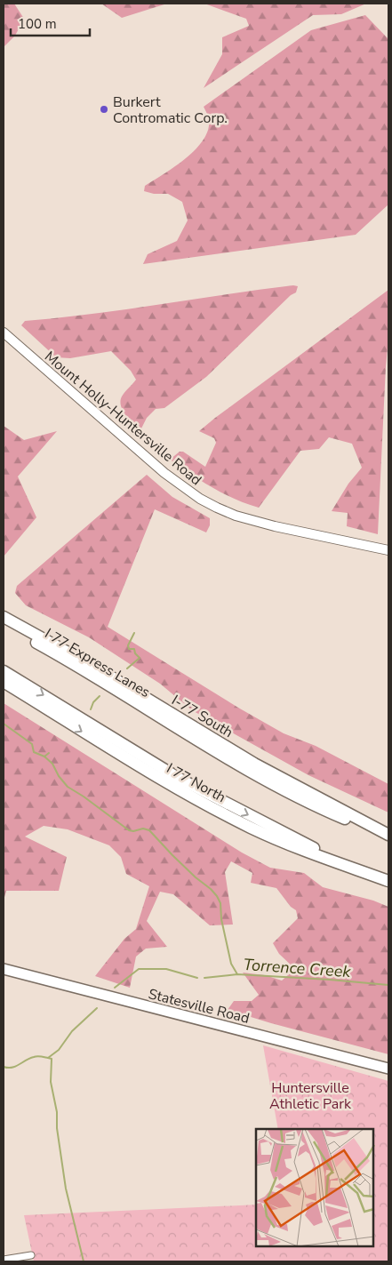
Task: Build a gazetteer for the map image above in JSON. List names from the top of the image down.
{
  "streets": {
    "highway": ["I 77 Express Lanes", "I-77 South", "I 77 North"],
    "main road": ["Mount Holly-Huntersville Road", "Statesville Road"]
  },
  "crossings": [
    ["I 77 Express Lanes", "I-77 South"]
  ],
  "water": ["Torrence Creek"],
  "parks": ["Huntersville Athletic Park"],
  "places": ["Burkert Contromatic Corp."],
  "scale_bar": "100 m"
}
